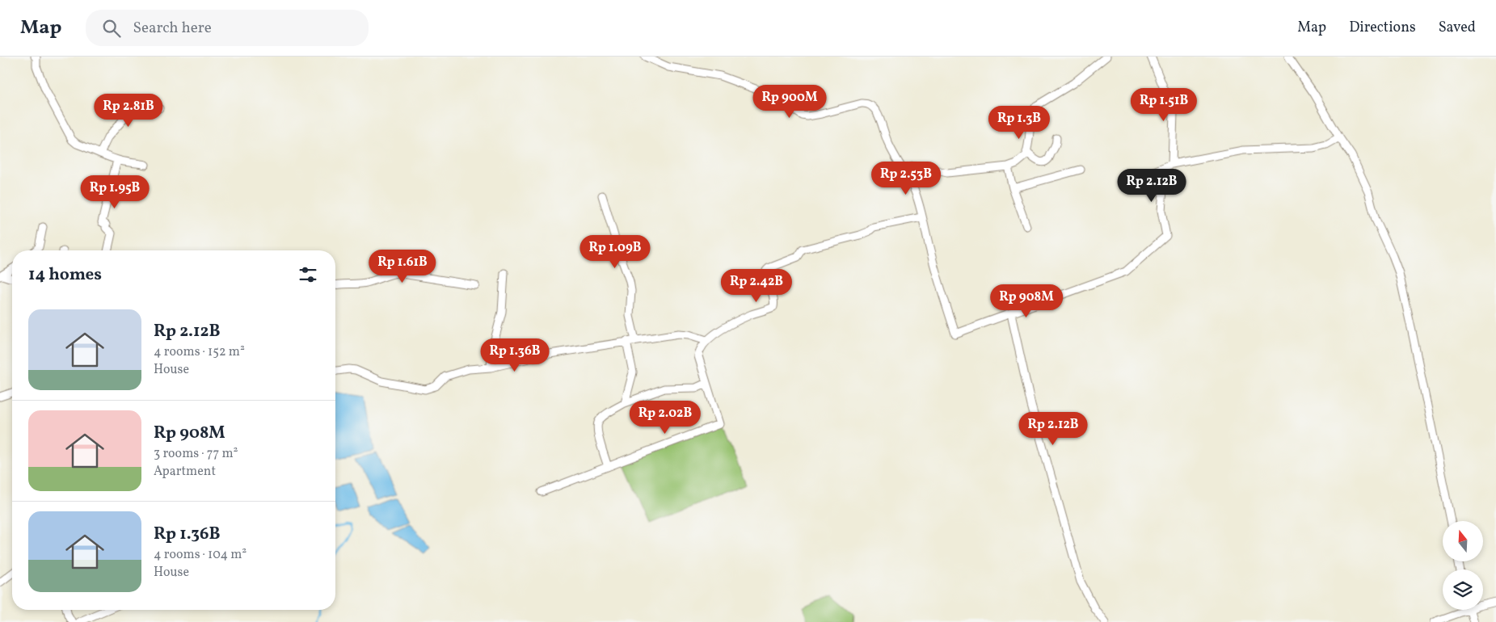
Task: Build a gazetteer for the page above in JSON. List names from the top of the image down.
{
  "north": "top",
  "page": {
    "header": "Map",
    "search": "Search here",
    "nav": ["Map", "Directions", "Saved"],
    "price": [
      "Rp 900M",
      "Rp 1.51B",
      "Rp 2.81B",
      "Rp 1.3B",
      "Rp 2.53B",
      "Rp 2.12B",
      "Rp 1.95B",
      "Rp 1.09B",
      "Rp 1.61B",
      "Rp 2.42B",
      "Rp 908M",
      "Rp 1.36B",
      "Rp 2.02B",
      "Rp 2.12B"
    ],
    "heading": "14 homes",
    "list": [
      {
        "name": "Rp 2.12B",
        "note": "4 rooms · 152 m² · House"
      },
      {
        "name": "Rp 908M",
        "note": "3 rooms · 77 m² · Apartment"
      },
      {
        "name": "Rp 1.36B",
        "note": "4 rooms · 104 m² · House"
      }
    ]
  }
}
